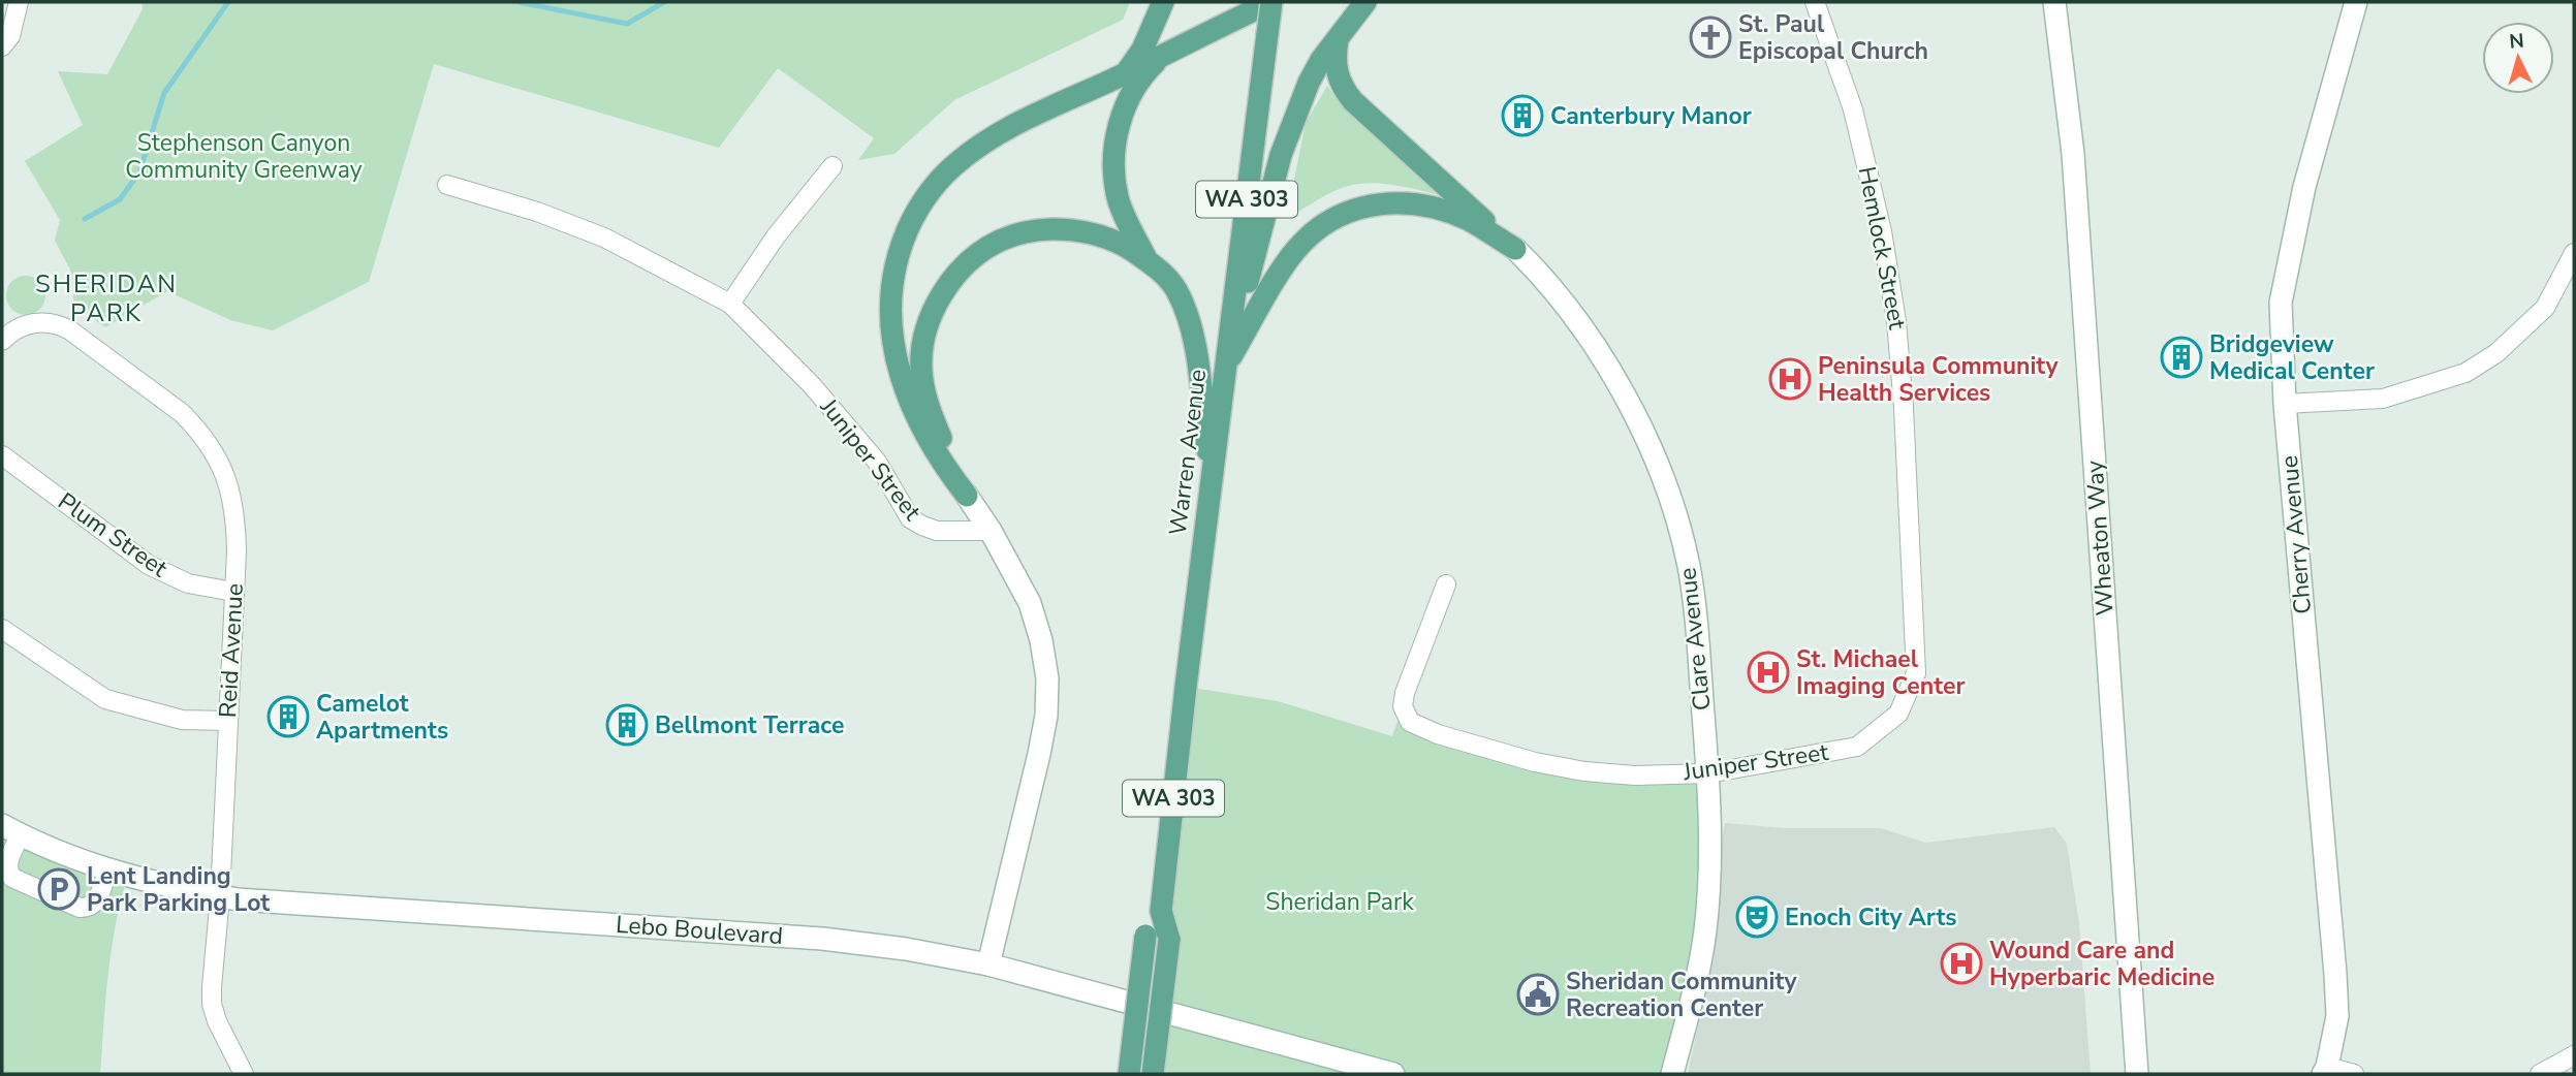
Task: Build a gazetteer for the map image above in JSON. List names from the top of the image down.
{
  "streets": {
    "main road": [
      "WA 303",
      "Warren Avenue",
      "Cherry Avenue",
      "Wheaton Way",
      "Clare Avenue",
      "Lebo Boulevard"
    ],
    "street": [
      "Hemlock Street",
      "Juniper Street",
      "Plum Street",
      "Reid Avenue"
    ]
  },
  "crossings": [
    ["Hemlock Street", "Juniper Street"],
    ["Juniper Street", "Clare Avenue"],
    ["Plum Street", "Reid Avenue"],
    ["Reid Avenue", "Lebo Boulevard"]
  ],
  "districts": ["SHERIDAN PARK"],
  "parks": ["Stephenson Canyon Community Greenway", "Sheridan Park"],
  "places": {
    "church": ["St. Paul Episcopal Church"],
    "building": [
      "Canterbury Manor",
      "Bridgeview Medical Center",
      "Camelot Apartments",
      "Bellmont Terrace"
    ],
    "hospital": ["Peninsula Community Health Services", "St. Michael Imaging Center", "Wound Care and Hyperbaric Medicine"],
    "parking": ["Lent Landing Park Parking Lot"],
    "theatre": ["Enoch City Arts"],
    "public building": ["Sheridan Community Recreation Center"]
  },
  "north": "top"
}
